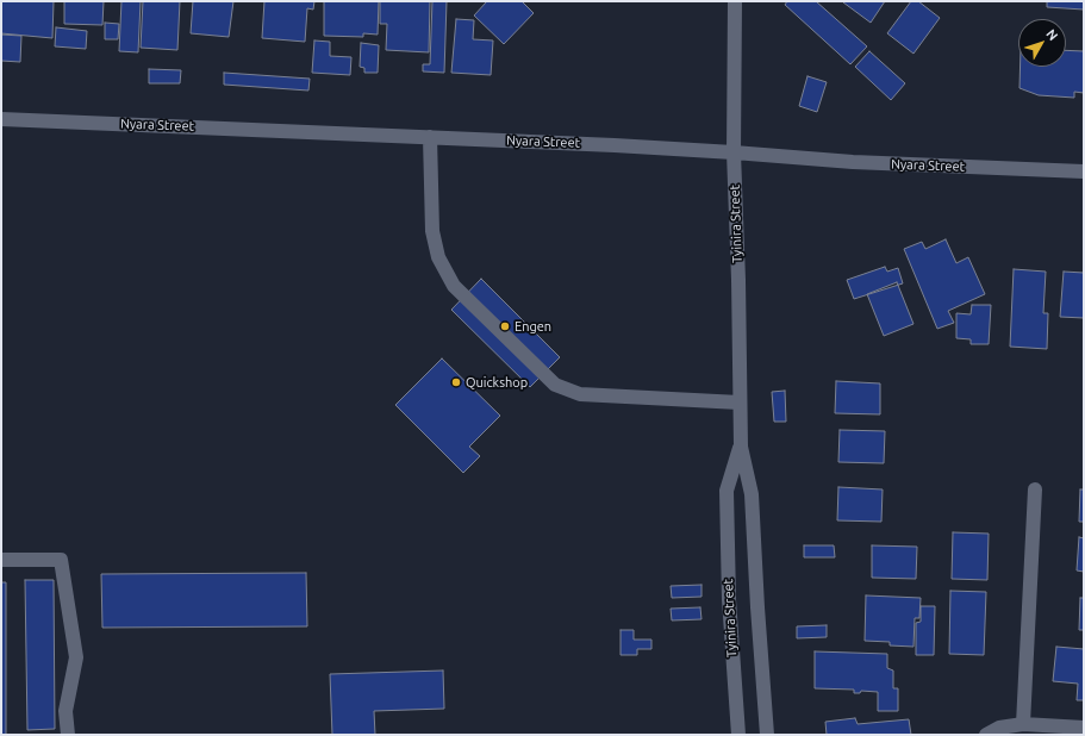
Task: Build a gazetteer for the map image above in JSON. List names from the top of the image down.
{
  "streets": {
    "street": ["Nyara Street", "Tyinira Street"]
  },
  "crossings": [
    ["Nyara Street", "Tyinira Street"]
  ],
  "places": ["Engen", "Quickshop"],
  "north": "top right"
}
